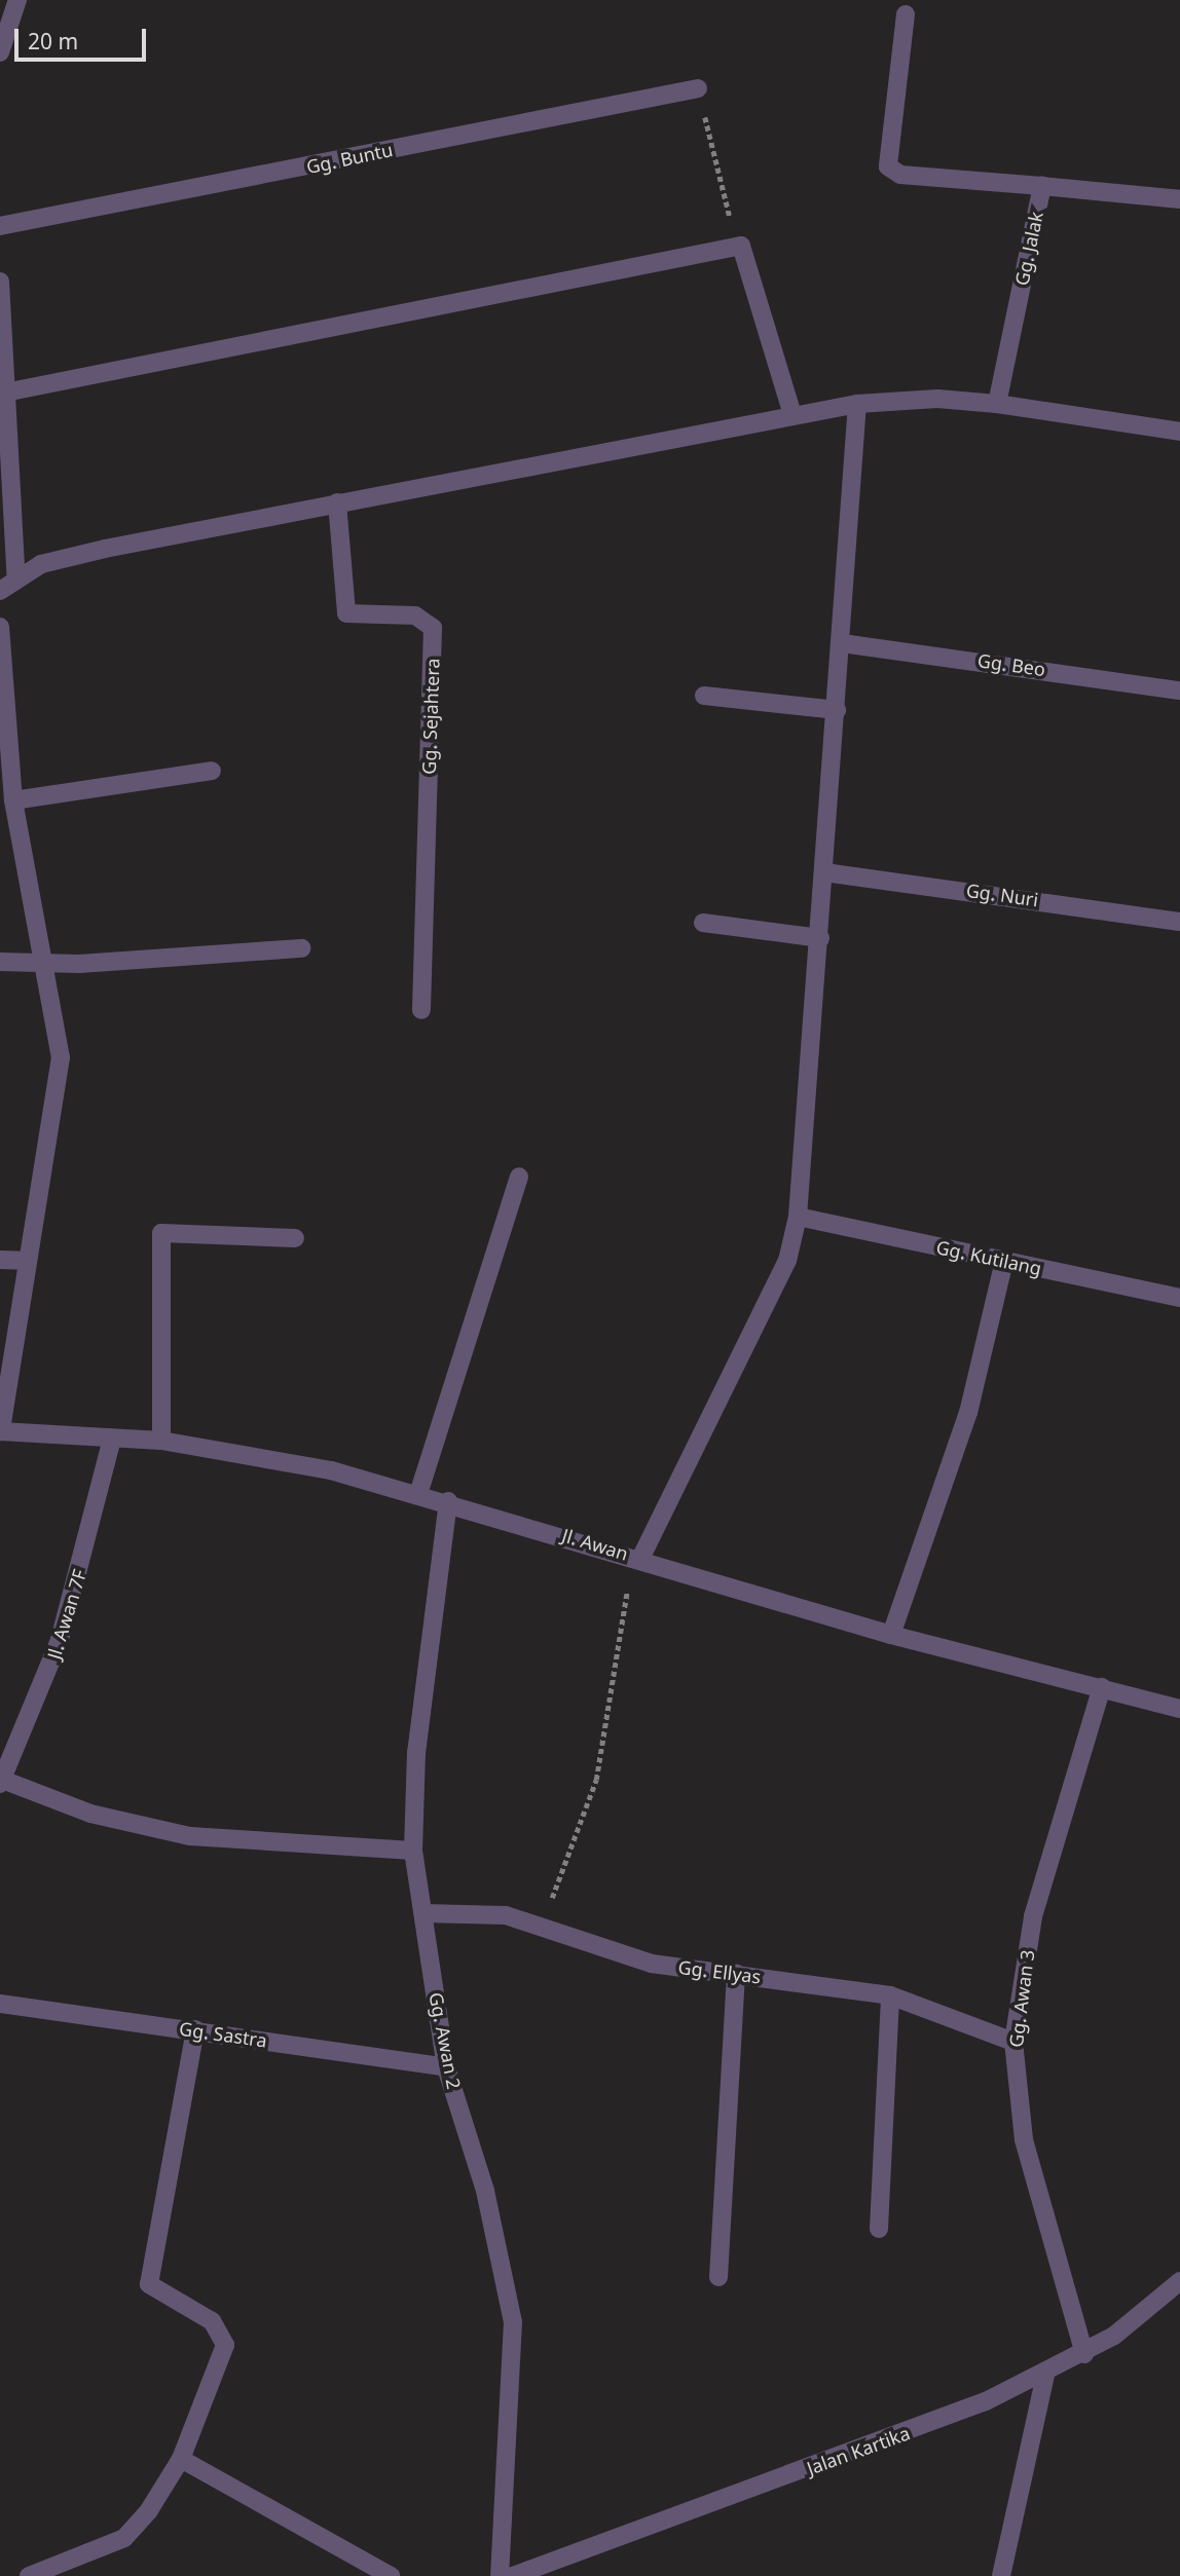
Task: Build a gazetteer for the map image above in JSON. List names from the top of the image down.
{
  "streets": {
    "street": [
      "Gg. Buntu",
      "Gg. Jalak",
      "Gg. Beo",
      "Gg. Sejahtera",
      "Gg. Nuri",
      "Gg. Kutilang",
      "Jl. Awan",
      "Jl. Awan 7F",
      "Gg. Ellyas",
      "Gg. Awan 3",
      "Gg. Sastra",
      "Gg. Awan 2",
      "Jalan Kartika"
    ]
  },
  "crossings": [
    ["Jl. Awan", "Jl. Awan 7F"],
    ["Jl. Awan", "Gg. Awan 3"],
    ["Jl. Awan", "Gg. Awan 2"],
    ["Gg. Ellyas", "Gg. Awan 3"],
    ["Gg. Ellyas", "Gg. Awan 2"],
    ["Gg. Awan 3", "Jalan Kartika"],
    ["Gg. Sastra", "Gg. Awan 2"]
  ],
  "scale_bar": "20 m"
}
